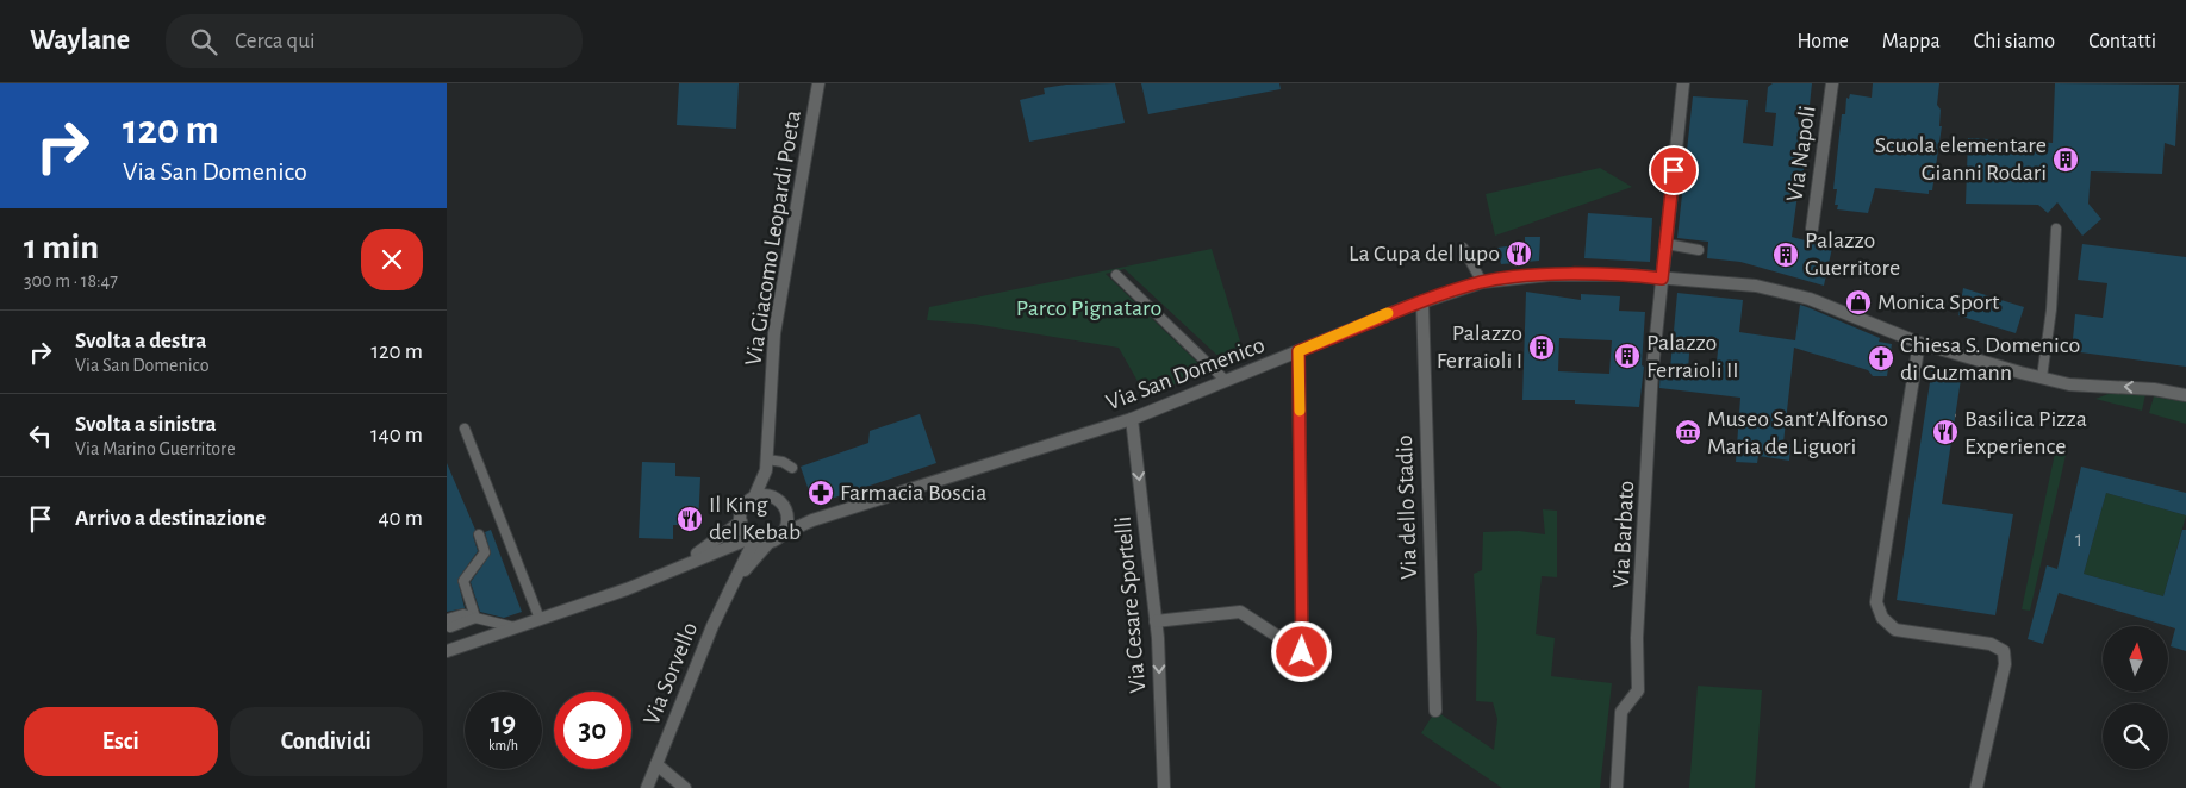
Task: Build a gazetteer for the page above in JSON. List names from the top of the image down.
{
  "streets": {
    "street": [
      "Via Napoli",
      "Via Giacomo Leopardi Poeta",
      "Via San Domenico",
      "Via dello Stadio",
      "Via Barbato",
      "Via Cesare Sportelli",
      "Via Sorvello"
    ]
  },
  "crossings": [
    ["Via San Domenico", "Via dello Stadio"],
    ["Via San Domenico", "Via Barbato"],
    ["Via San Domenico", "Via Cesare Sportelli"],
    ["Via San Domenico", "Via Sorvello"]
  ],
  "one_way": ["Via Cesare Sportelli"],
  "parks": ["Parco Pignataro"],
  "places": {
    "building": [
      "Scuola elementare Gianni Rodari",
      "Palazzo Guerritore",
      "Palazzo Ferraioli I",
      "Palazzo Ferraioli II"
    ],
    "restaurant": ["La Cupa del lupo", "Basilica Pizza Experience", "Il King del Kebab"],
    "shop": ["Monica Sport"],
    "church": ["Chiesa S. Domenico di Guzmann"],
    "museum": ["Museo Sant'Alfonso Maria de Liguori"],
    "pharmacy": ["Farmacia Boscia"]
  },
  "house_numbers": ["1"],
  "north": "top",
  "page": {
    "header": "Waylane",
    "search": "Cerca qui",
    "nav": [
      "Home",
      "Mappa",
      "Chi siamo",
      "Contatti"
    ],
    "turn": ["120 m", "Via San Domenico"],
    "heading": ["1 min", "300 m · 18:47"],
    "list": [
      {
        "name": "Svolta a destra",
        "note": "Via San Domenico",
        "value": "120 m"
      },
      {
        "name": "Svolta a sinistra",
        "note": "Via Marino Guerritore",
        "value": "140 m"
      },
      {
        "name": "Arrivo a destinazione",
        "value": "40 m"
      }
    ],
    "speed": "19 km/h",
    "limit": "30",
    "buttons": ["Esci", "Condividi"]
  }
}
